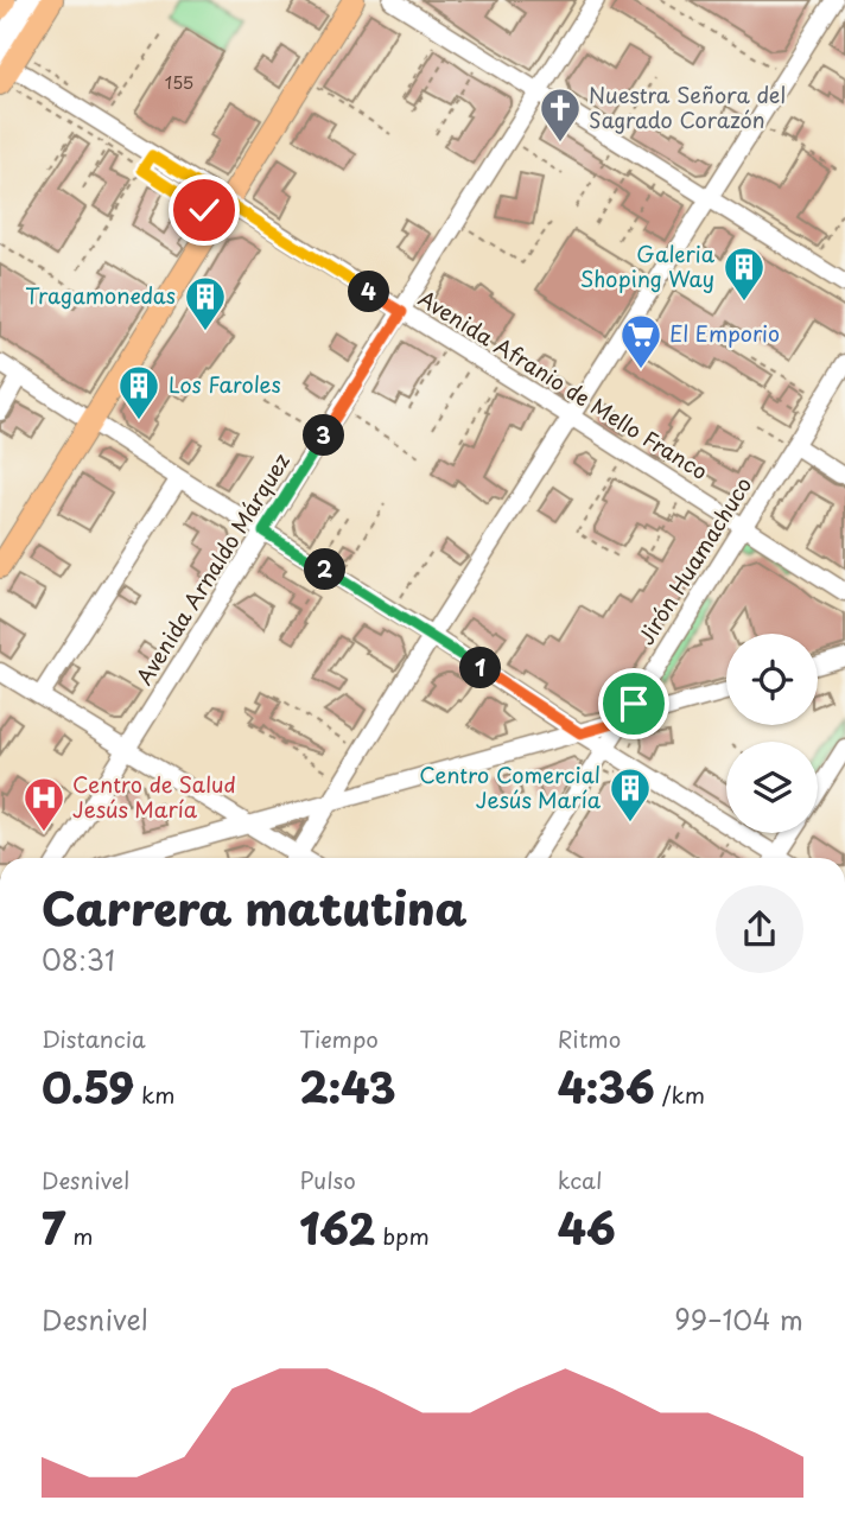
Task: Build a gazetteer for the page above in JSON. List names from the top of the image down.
{
  "streets": {
    "street": ["Avenida Afranio de Mello Franco", "Jirón Huamachuco", "Avenida Arnaldo Márquez"]
  },
  "crossings": [
    ["Avenida Afranio de Mello Franco", "Jirón Huamachuco"],
    ["Avenida Afranio de Mello Franco", "Avenida Arnaldo Márquez"]
  ],
  "places": {
    "church": ["Nuestra Señora del Sagrado Corazón"],
    "building": [
      "Galeria Shoping Way",
      "Tragamonedas",
      "Los Faroles",
      "Centro Comercial Jesús María"
    ],
    "supermarket": ["El Emporio"],
    "hospital": ["Centro de Salud Jesús María"]
  },
  "house_numbers": ["155"],
  "page": {
    "pins": [
      "4",
      "3",
      "2",
      "1"
    ],
    "heading": ["Carrera matutina", "08:31"],
    "stats": [
      ["Distancia", "0.59 km"],
      ["Tiempo", "2:43"],
      ["Ritmo", "4:36 /km"],
      ["Desnivel", "7 m"],
      ["Pulso", "162 bpm"],
      ["kcal", "46"]
    ],
    "chart": ["Desnivel", "99–104 m"]
  }
}
